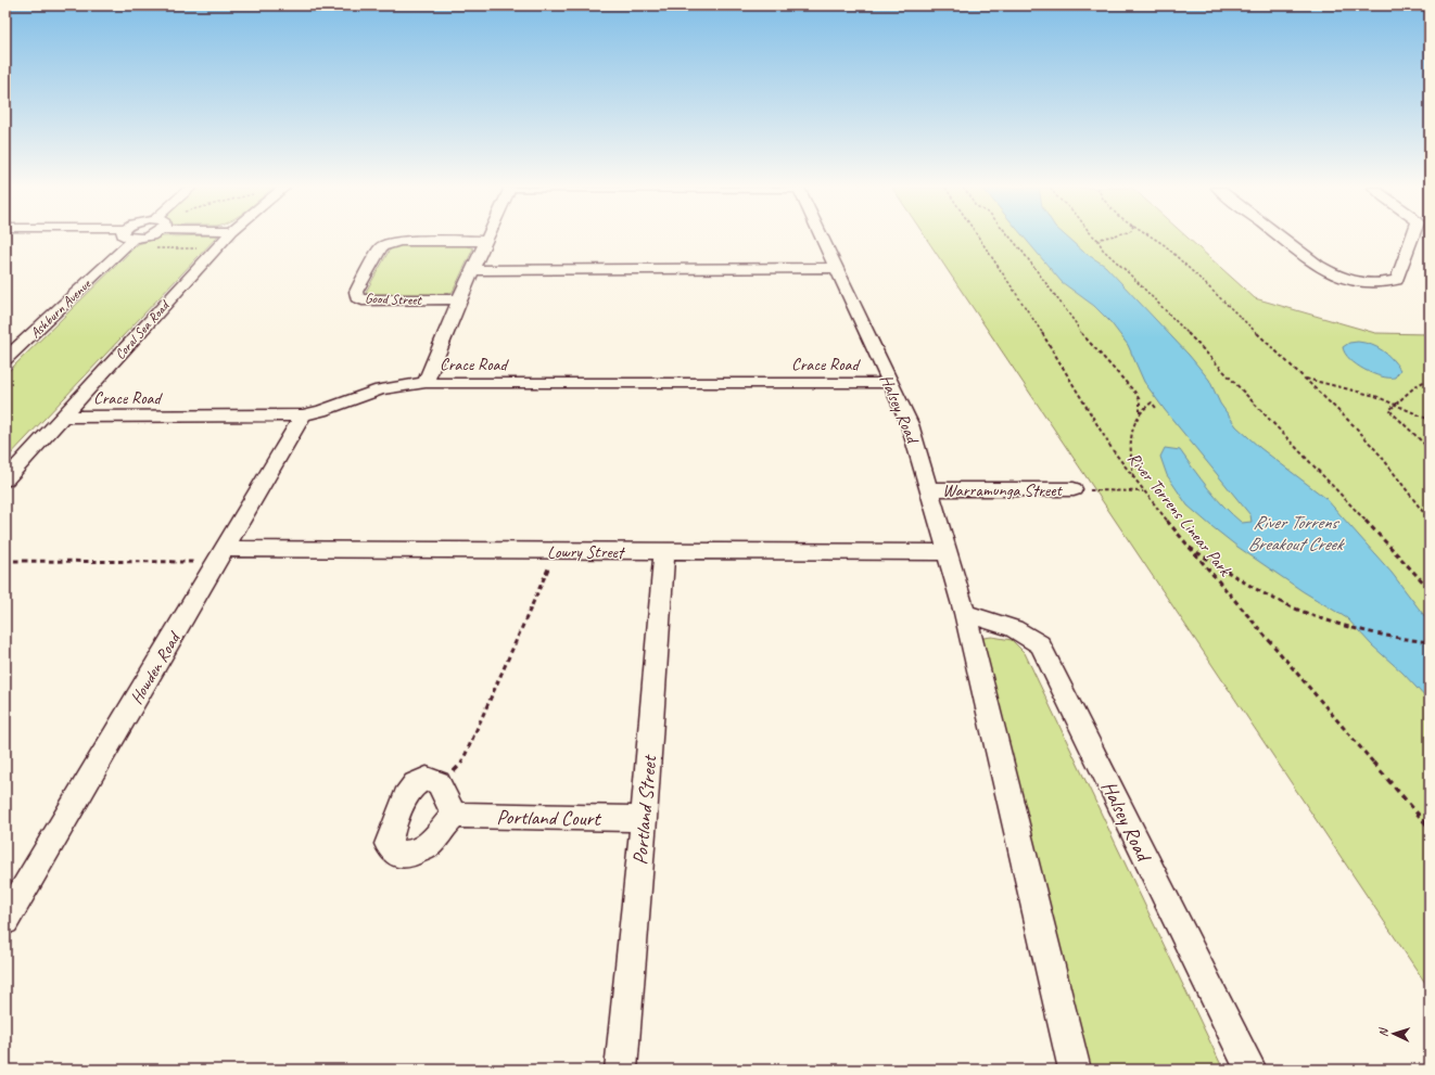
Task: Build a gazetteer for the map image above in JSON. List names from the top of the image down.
{
  "streets": {
    "street": [
      "Good Street",
      "Ashburn Avenue",
      "Coral Sea Road",
      "Crace Road",
      "Halsey Road",
      "Warramunga Street",
      "Lowry Street",
      "Howden Road",
      "Portland Street",
      "Portland Court"
    ],
    "path": ["River Torrens Linear Park"]
  },
  "crossings": [
    ["Coral Sea Road", "Crace Road"],
    ["Crace Road", "Halsey Road"],
    ["Crace Road", "Howden Road"],
    ["Halsey Road", "Warramunga Street"],
    ["Halsey Road", "Lowry Street"],
    ["Lowry Street", "Howden Road"],
    ["Lowry Street", "Portland Street"],
    ["Portland Street", "Portland Court"]
  ],
  "water": ["River Torrens Breakout Creek"],
  "north": "left"
}
